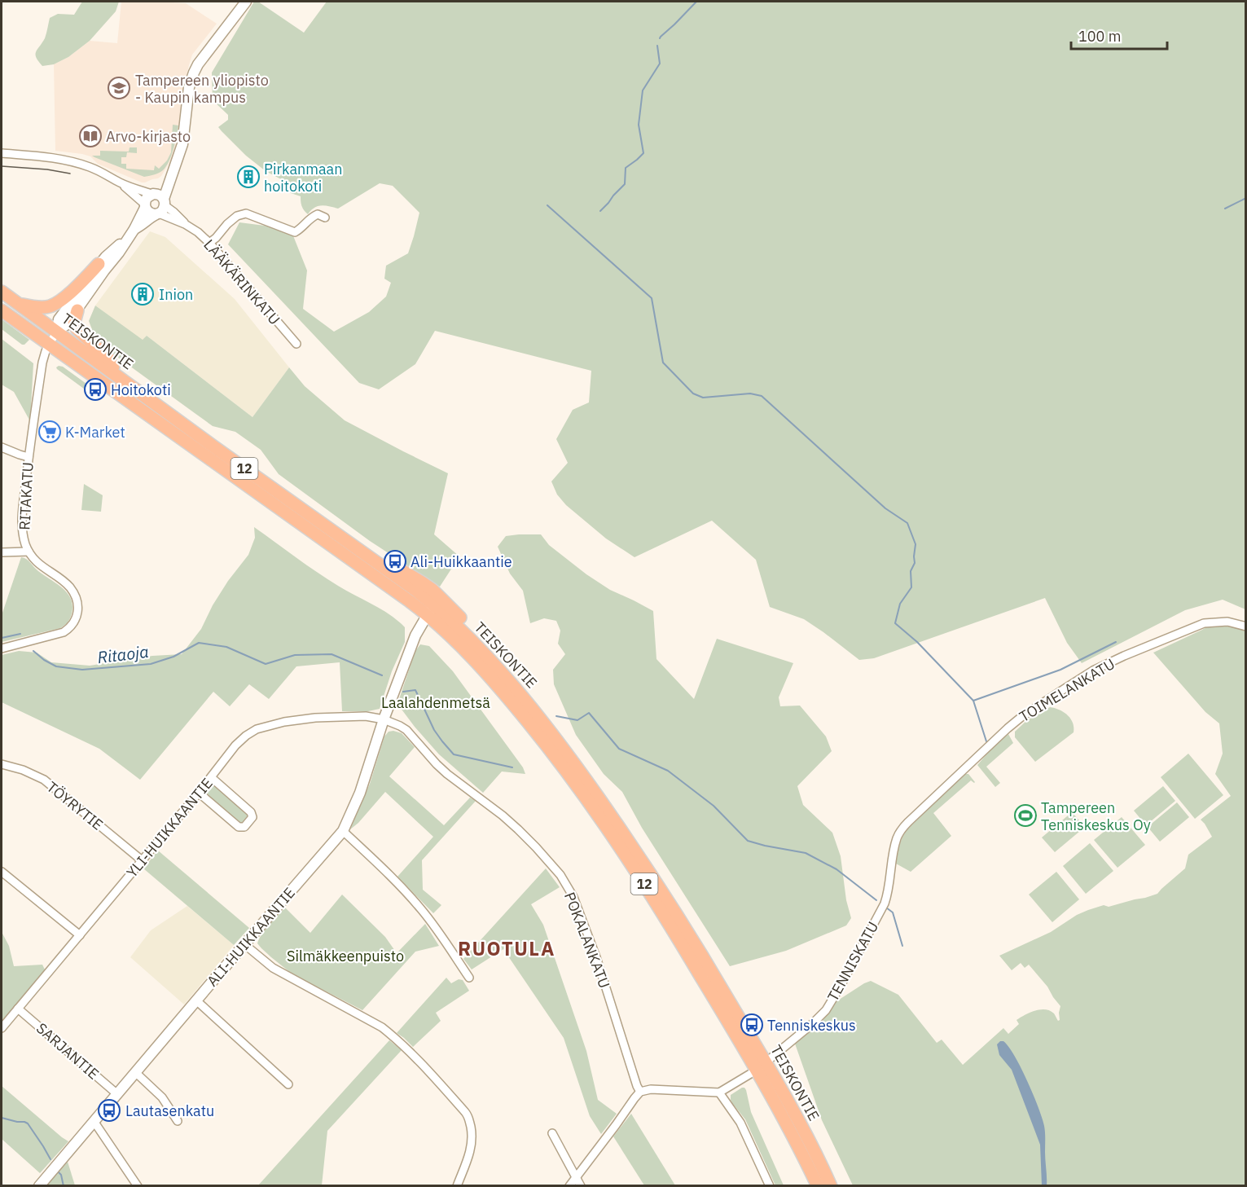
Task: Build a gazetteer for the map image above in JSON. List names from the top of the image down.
{
  "streets": {
    "highway": ["TEISKONTIE", "12"],
    "street": [
      "LÄÄKÄRINKATU",
      "RITAKATU",
      "TOIMELANKATU",
      "TÖYRYTIE",
      "YLI-HUIKKAANTIE",
      "ALI-HUIKKAANTIE",
      "POKALANKATU",
      "TENNISKATU",
      "SARJANTIE"
    ]
  },
  "crossings": [
    ["TEISKONTIE", "12"],
    ["TEISKONTIE", "RITAKATU"],
    ["TEISKONTIE", "ALI-HUIKKAANTIE"],
    ["TEISKONTIE", "TENNISKATU"],
    ["TOIMELANKATU", "TENNISKATU"],
    ["TÖYRYTIE", "YLI-HUIKKAANTIE"],
    ["YLI-HUIKKAANTIE", "ALI-HUIKKAANTIE"],
    ["YLI-HUIKKAANTIE", "POKALANKATU"],
    ["YLI-HUIKKAANTIE", "SARJANTIE"],
    ["ALI-HUIKKAANTIE", "POKALANKATU"],
    ["ALI-HUIKKAANTIE", "SARJANTIE"]
  ],
  "districts": ["RUOTULA"],
  "water": ["Ritaoja"],
  "parks": ["Laalahdenmetsä", "Silmäkkeenpuisto"],
  "places": {
    "school or university": ["Tampereen yliopisto - Kaupin kampus"],
    "library": ["Arvo-kirjasto"],
    "building": ["Pirkanmaan hoitokoti", "Inion"],
    "bus stop": [
      "Hoitokoti",
      "Ali-Huikkaantie",
      "Tenniskeskus",
      "Lautasenkatu"
    ],
    "supermarket": ["K-Market"],
    "sports": ["Tampereen Tenniskeskus Oy"]
  },
  "scale_bar": "100 m"
}
